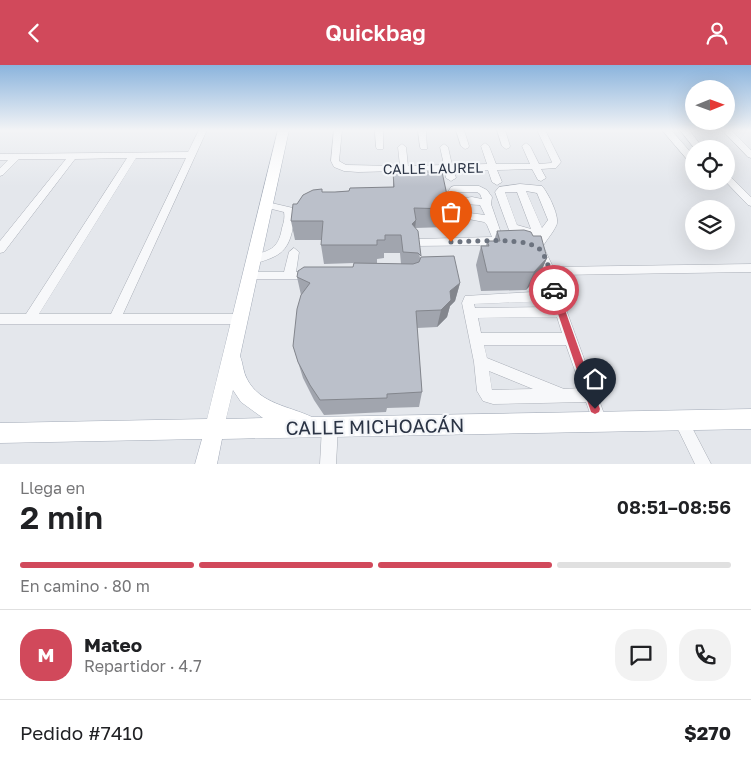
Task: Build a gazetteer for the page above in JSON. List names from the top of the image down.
{
  "streets": {
    "main road": ["CALLE MICHOACÁN"],
    "street": ["CALLE LAUREL"]
  },
  "north": "right",
  "page": {
    "header": "Quickbag",
    "heading": ["2 min", "Llega en", "08:51–08:56"],
    "panel": [
      "Mateo",
      "Repartidor · 4.7",
      "Pedido #7410",
      "$270"
    ],
    "bar": "En camino · 80 m",
    "round": "M"
  }
}
